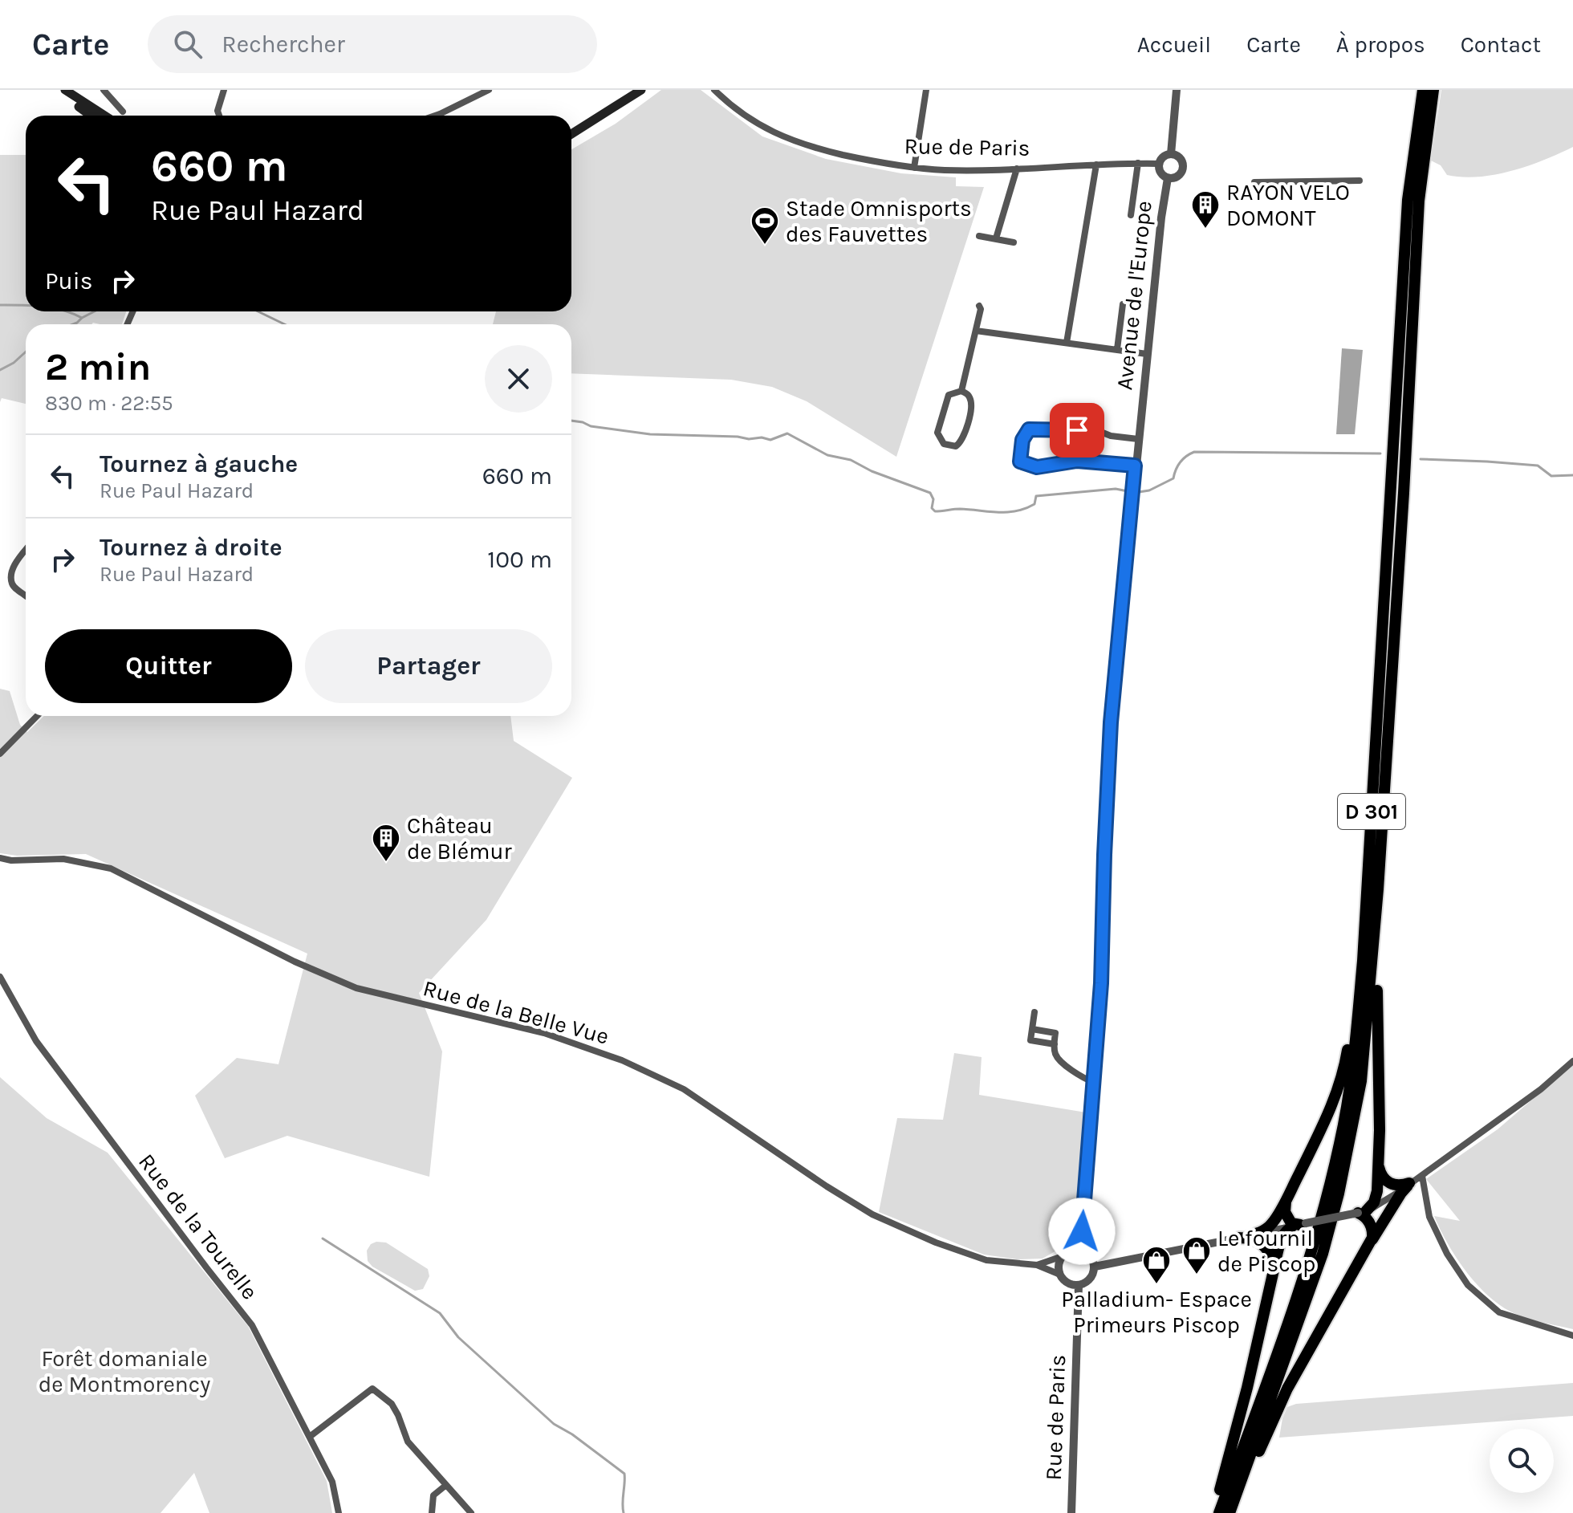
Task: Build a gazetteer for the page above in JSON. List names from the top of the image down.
{
  "streets": {
    "highway": ["D 301"],
    "street": [
      "Rue de Paris",
      "Avenue de l'Europe",
      "Rue de la Belle Vue",
      "Rue de la Tourelle"
    ]
  },
  "crossings": [
    ["Rue de Paris", "Avenue de l'Europe"],
    ["Rue de Paris", "Rue de la Belle Vue"]
  ],
  "parks": ["Forêt domaniale de Montmorency"],
  "places": {
    "building": ["RAYON VELO DOMONT", "Château de Blémur"],
    "sports": ["Stade Omnisports des Fauvettes"],
    "shop": ["Le fournil de Piscop", "Palladium- Espace Primeurs Piscop"]
  },
  "page": {
    "header": "Carte",
    "search": "Rechercher",
    "nav": [
      "Accueil",
      "Carte",
      "À propos",
      "Contact"
    ],
    "turn": ["660 m", "Rue Paul Hazard"],
    "then": "Puis",
    "heading": ["2 min", "830 m · 22:55"],
    "list": [
      {
        "name": "Tournez à gauche",
        "note": "Rue Paul Hazard",
        "value": "660 m"
      },
      {
        "name": "Tournez à droite",
        "note": "Rue Paul Hazard",
        "value": "100 m"
      }
    ],
    "buttons": ["Quitter", "Partager"]
  }
}
